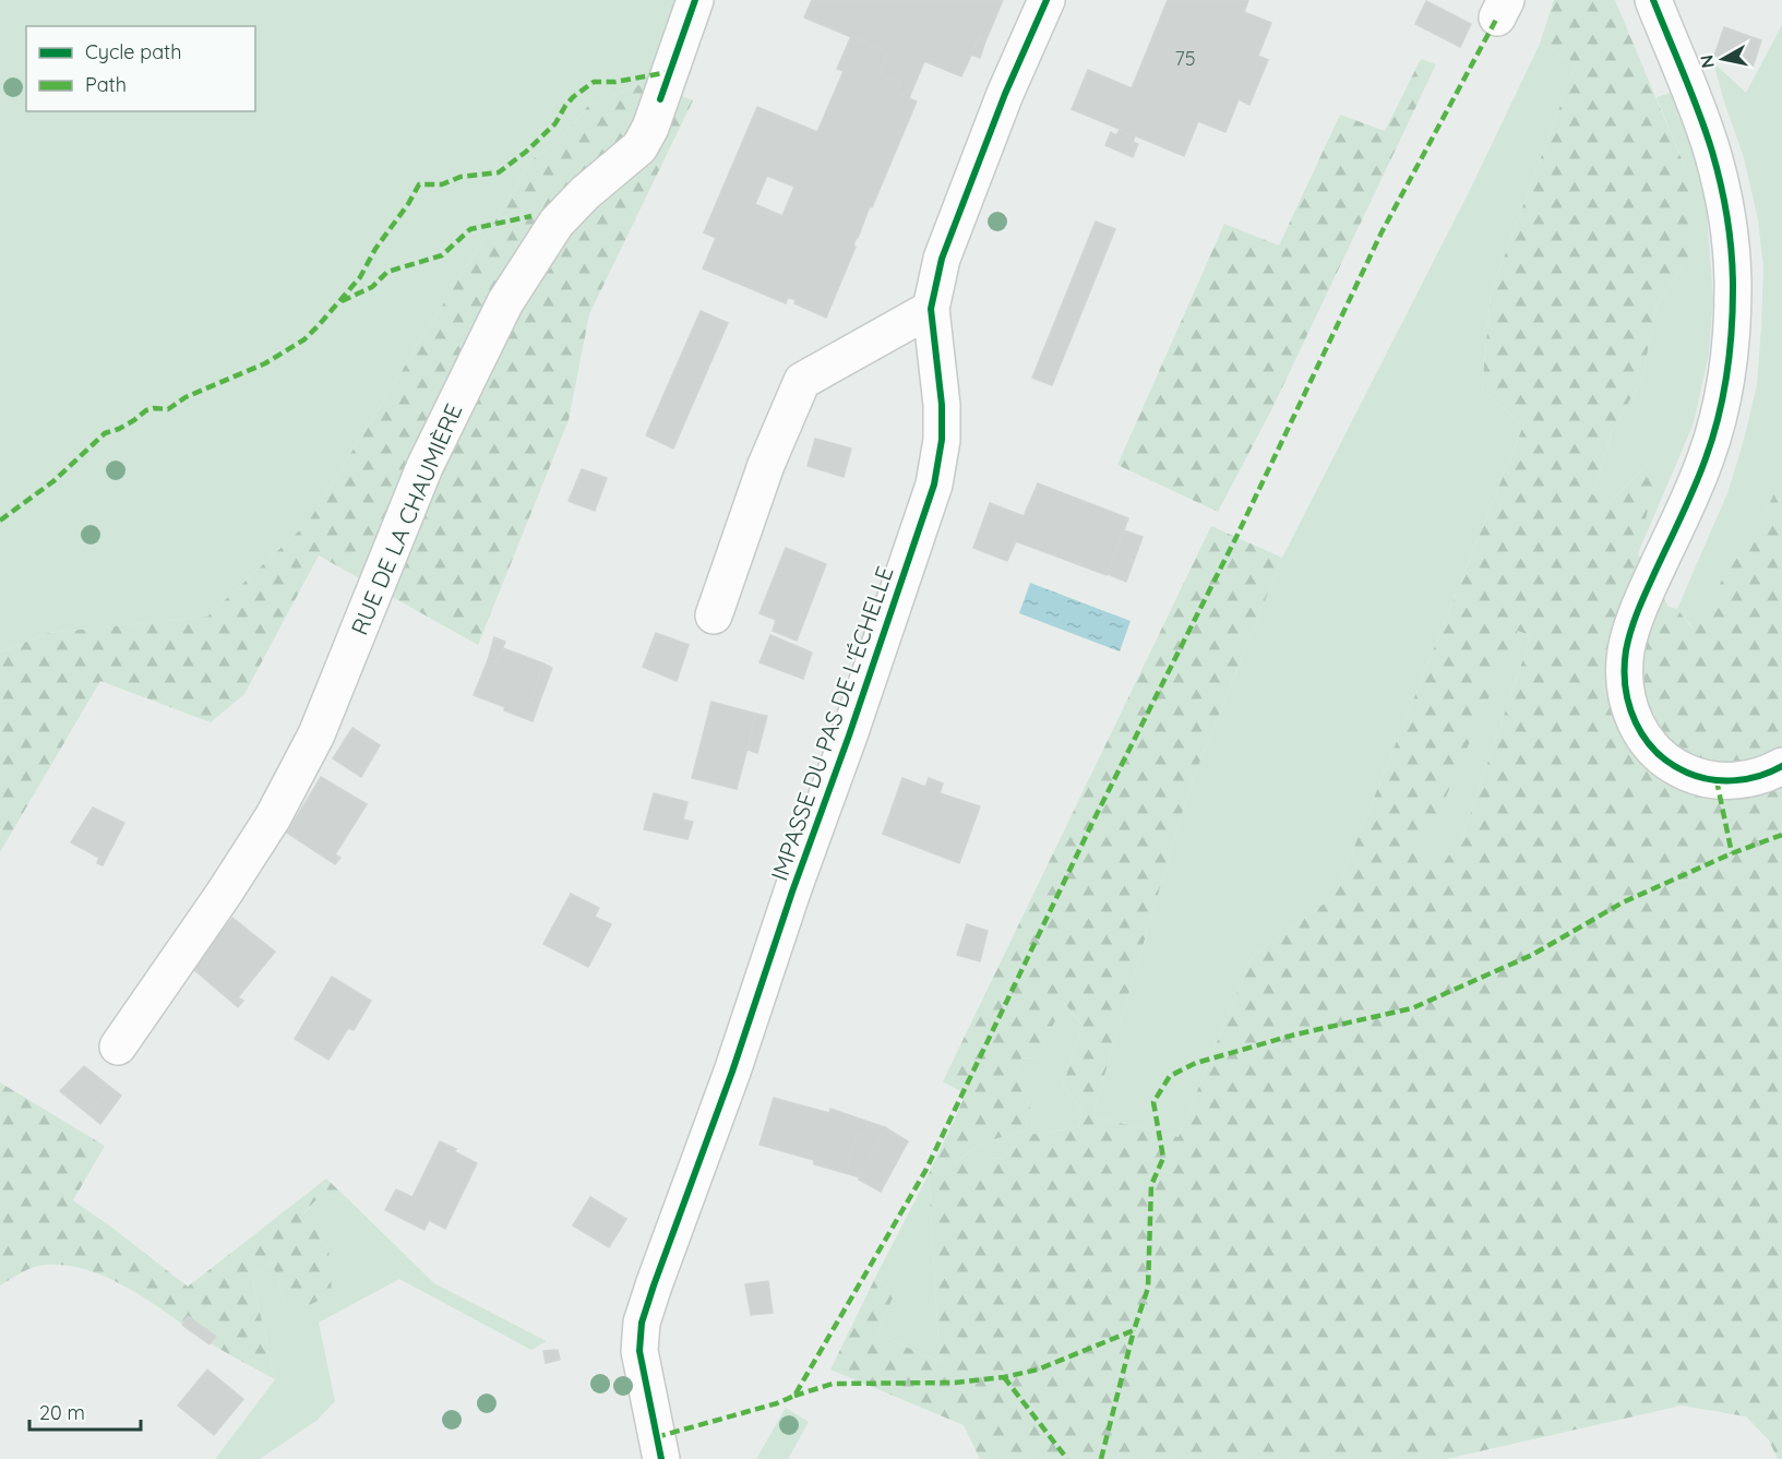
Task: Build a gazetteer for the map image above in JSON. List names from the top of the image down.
{
  "streets": {
    "street": ["RUE DE LA CHAUMIÈRE", "IMPASSE DU PAS DE L'ÉCHELLE"]
  },
  "house_numbers": ["75"],
  "legend": ["Cycle path", "Path"],
  "scale_bar": "20 m",
  "north": "left"
}
